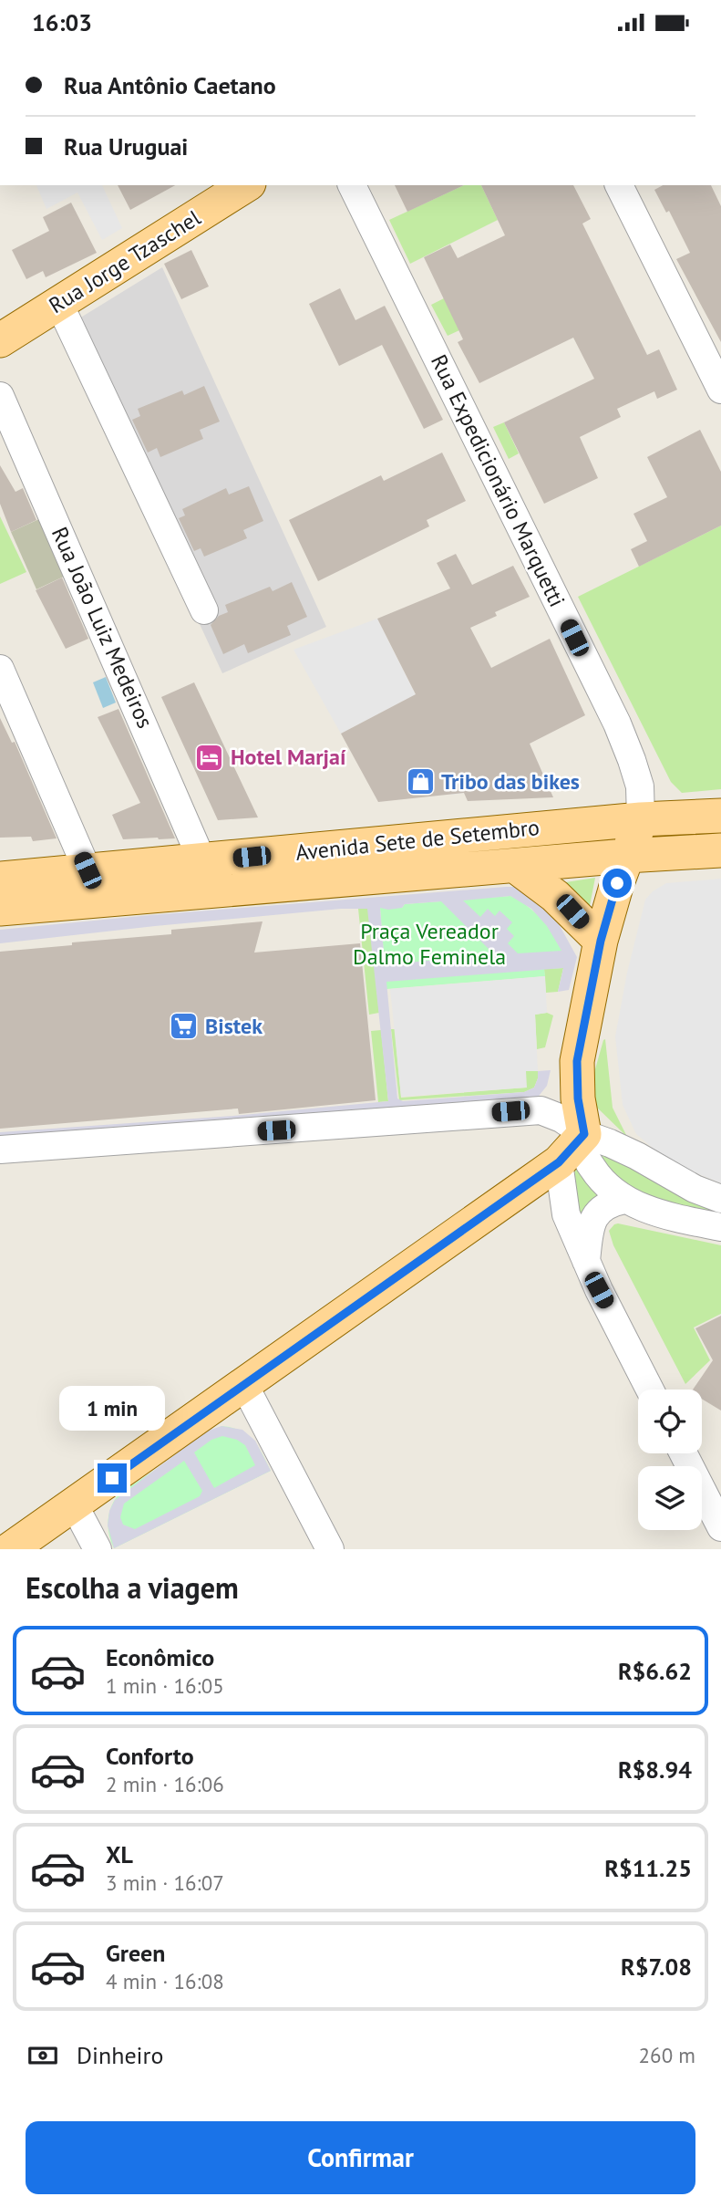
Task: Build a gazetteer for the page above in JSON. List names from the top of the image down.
{
  "streets": {
    "main road": ["Rua Jorge Tzaschel", "Avenida Sete de Setembro"],
    "street": ["Rua Expedicionário Marquetti", "Rua João Luiz Medeiros"]
  },
  "crossings": [
    ["Rua Expedicionário Marquetti", "Avenida Sete de Setembro"],
    ["Rua João Luiz Medeiros", "Avenida Sete de Setembro"]
  ],
  "parks": ["Praça Vereador Dalmo Feminela"],
  "places": {
    "hotel": ["Hotel Marjaí"],
    "shop": ["Tribo das bikes"],
    "supermarket": ["Bistek"]
  },
  "page": {
    "status": "16:03",
    "banner": ["Rua Antônio Caetano", "Rua Uruguai"],
    "bubble": "1 min",
    "heading": "Escolha a viagem",
    "list": [
      {
        "name": "Econômico",
        "note": "1 min · 16:05",
        "value": "R$6.62"
      },
      {
        "name": "Conforto",
        "note": "2 min · 16:06",
        "value": "R$8.94"
      },
      {
        "name": "XL",
        "note": "3 min · 16:07",
        "value": "R$11.25"
      },
      {
        "name": "Green",
        "note": "4 min · 16:08",
        "value": "R$7.08"
      }
    ],
    "pay": ["Dinheiro", "260 m"],
    "buttons": "Confirmar"
  }
}
